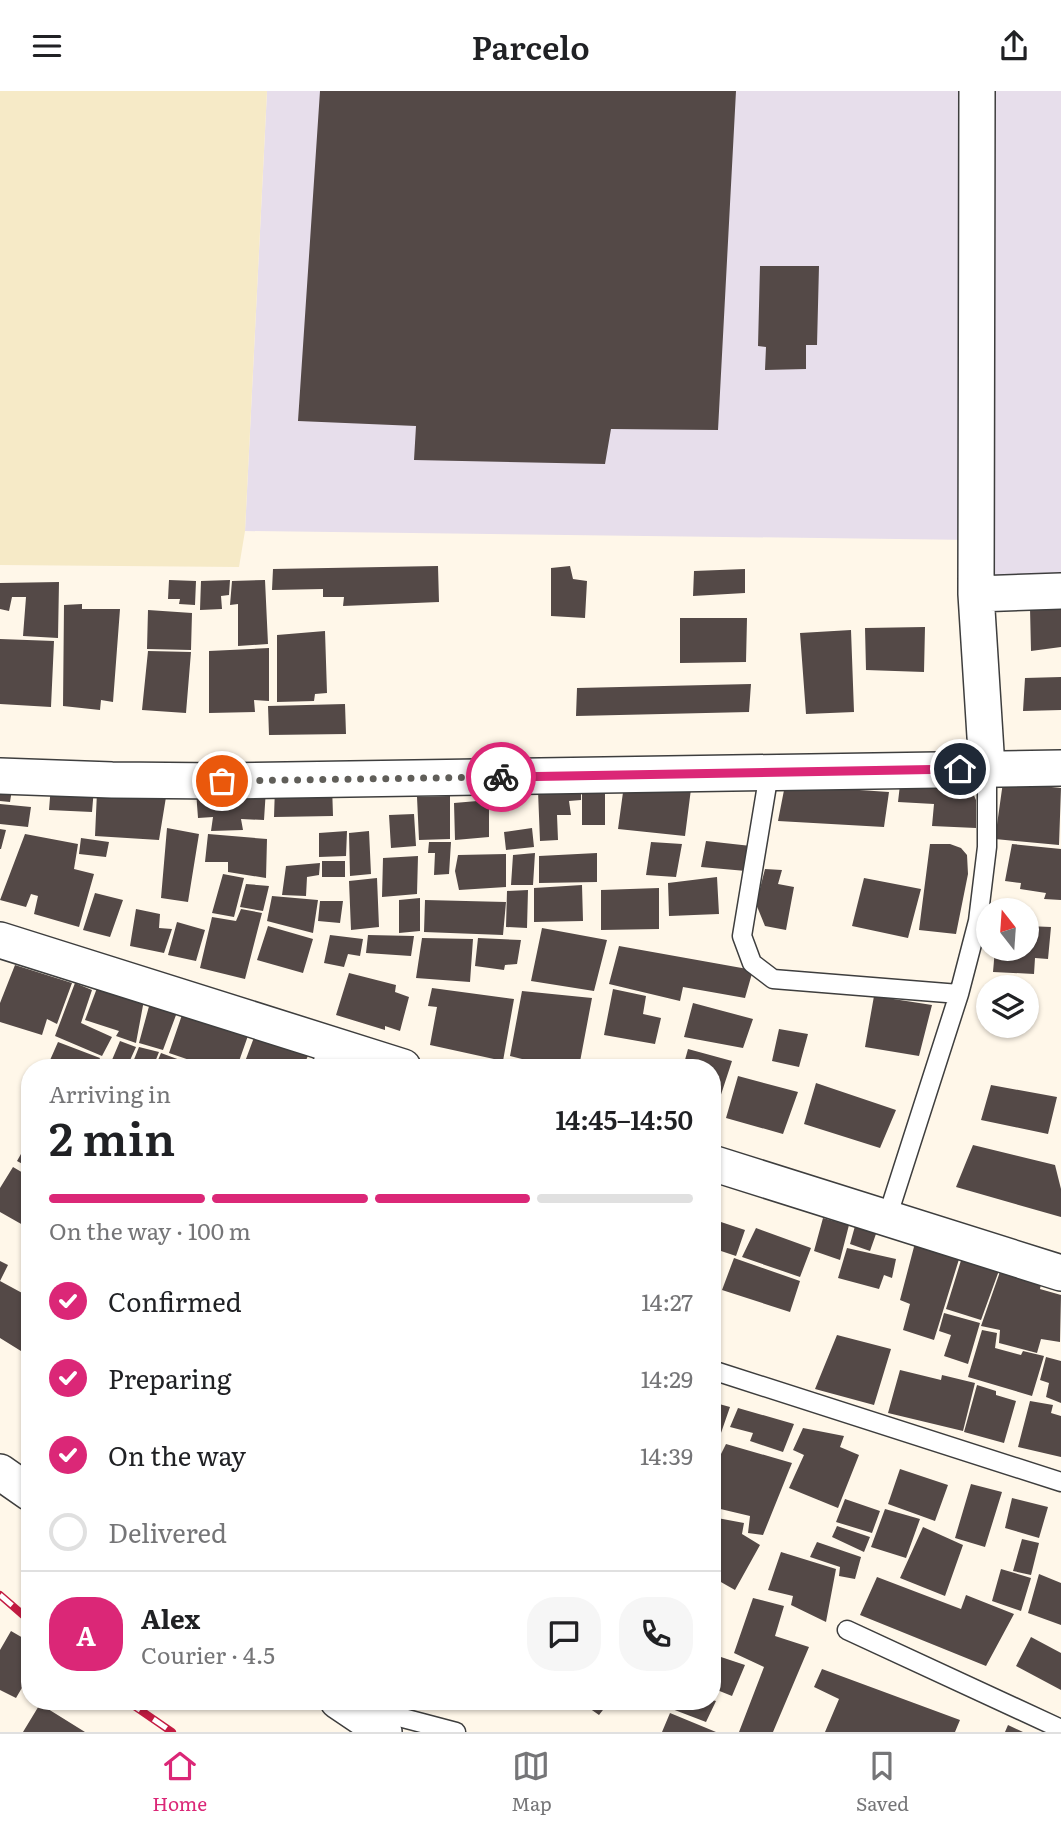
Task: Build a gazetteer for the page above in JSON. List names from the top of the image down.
{
  "north": "top",
  "page": {
    "header": "Parcelo",
    "heading": ["2 min", "Arriving in", "14:45–14:50"],
    "panel": ["Alex", "Courier · 4.5"],
    "bar": "On the way · 100 m",
    "list": [
      ["Confirmed", "14:27"],
      ["Preparing", "14:29"],
      ["On the way", "14:39"],
      "Delivered"
    ],
    "round": "A",
    "tabs": ["Home", "Map", "Saved"]
  }
}
